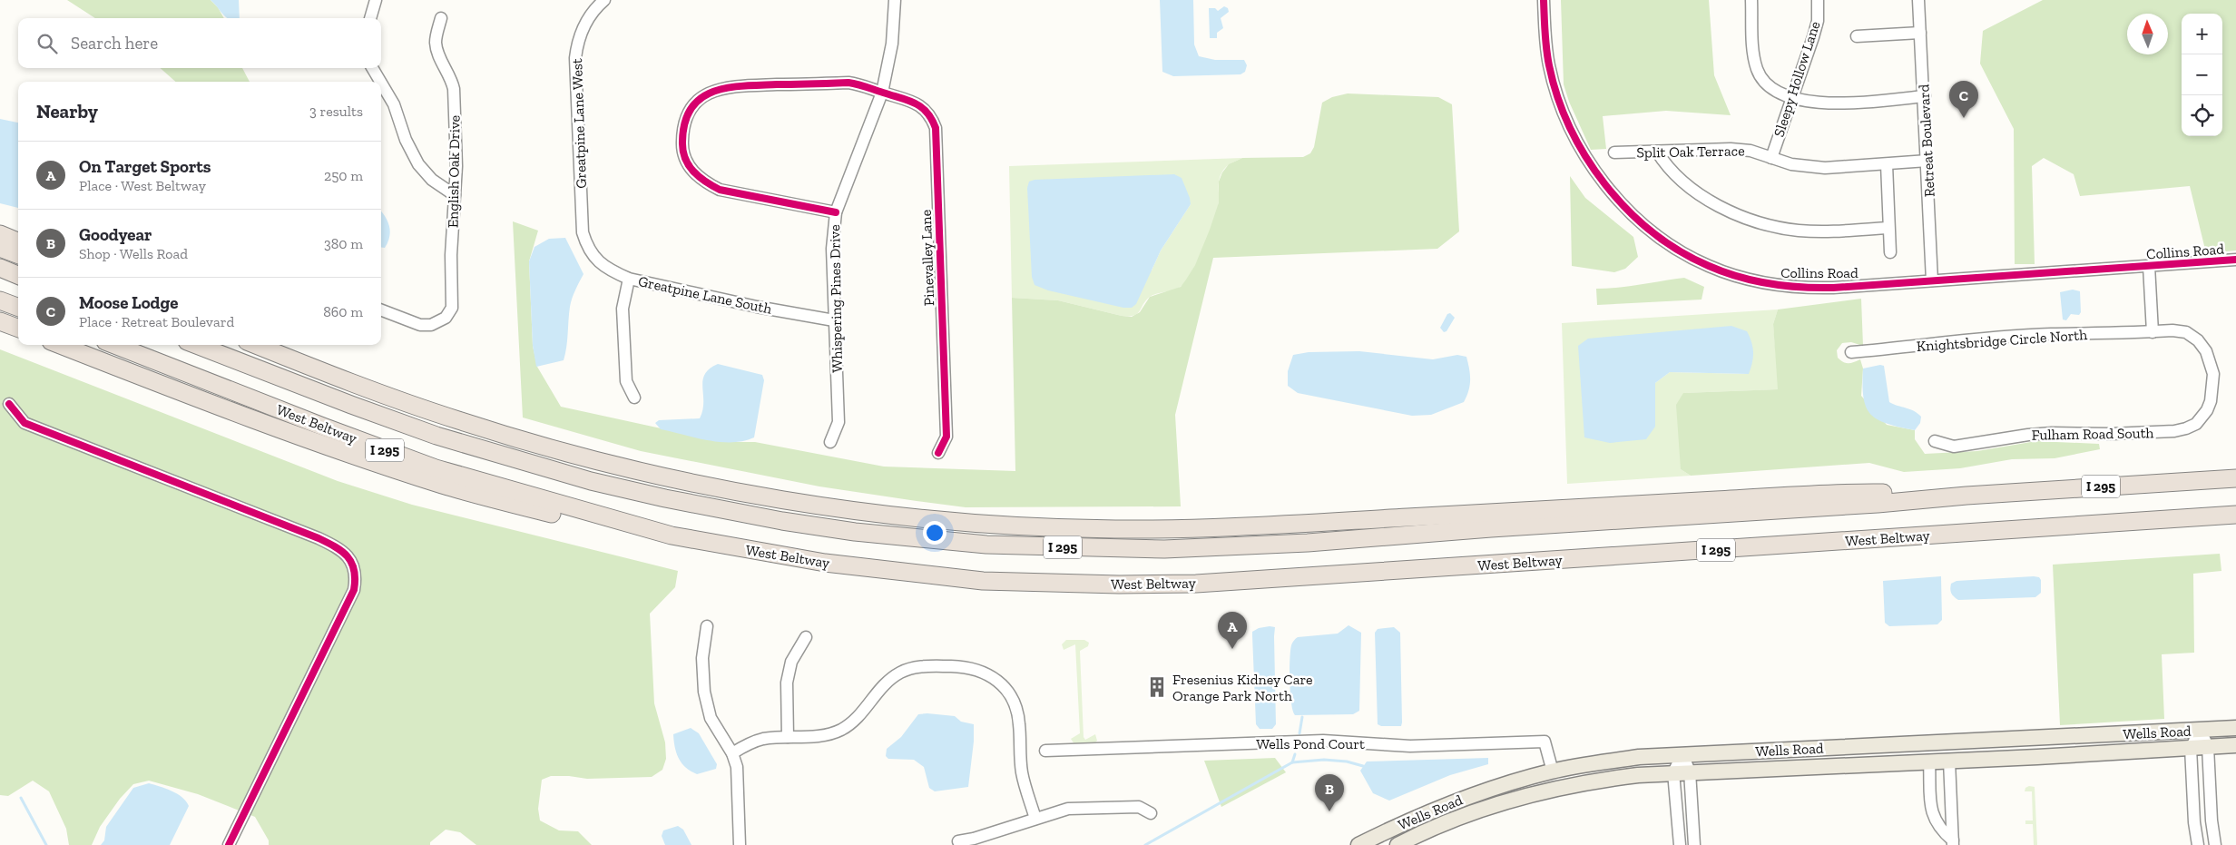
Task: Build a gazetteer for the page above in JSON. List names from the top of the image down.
{
  "streets": {
    "highway": ["West Beltway", "I 295"],
    "main road": ["Wells Road"],
    "street": [
      "Sleepy Hollow Lane",
      "Greatpine Lane West",
      "Retreat Boulevard",
      "Split Oak Terrace",
      "English Oak Drive",
      "Collins Road",
      "Pinevalley Lane",
      "Greatpine Lane South",
      "Whispering Pines Drive",
      "Knightsbridge Circle North",
      "Fulham Road South",
      "Wells Pond Court"
    ]
  },
  "crossings": [
    ["Sleepy Hollow Lane", "Split Oak Terrace"],
    ["Greatpine Lane West", "Greatpine Lane South"],
    ["Retreat Boulevard", "Split Oak Terrace"],
    ["Retreat Boulevard", "Collins Road"],
    ["Pinevalley Lane", "Whispering Pines Drive"],
    ["Greatpine Lane South", "Whispering Pines Drive"],
    ["Knightsbridge Circle North", "Fulham Road South"],
    ["Wells Road", "Wells Pond Court"]
  ],
  "places": {
    "building": ["Fresenius Kidney Care Orange Park North"]
  },
  "north": "top",
  "page": {
    "map_buttons": ["+", "−"],
    "search": "Search here",
    "pins": ["C", "A", "B"],
    "heading": ["Nearby", "3 results"],
    "list": [
      {
        "mark": "A",
        "name": "On Target Sports",
        "note": "Place · West Beltway",
        "value": "250 m"
      },
      {
        "mark": "B",
        "name": "Goodyear",
        "note": "Shop · Wells Road",
        "value": "380 m"
      },
      {
        "mark": "C",
        "name": "Moose Lodge",
        "note": "Place · Retreat Boulevard",
        "value": "860 m"
      }
    ]
  }
}
